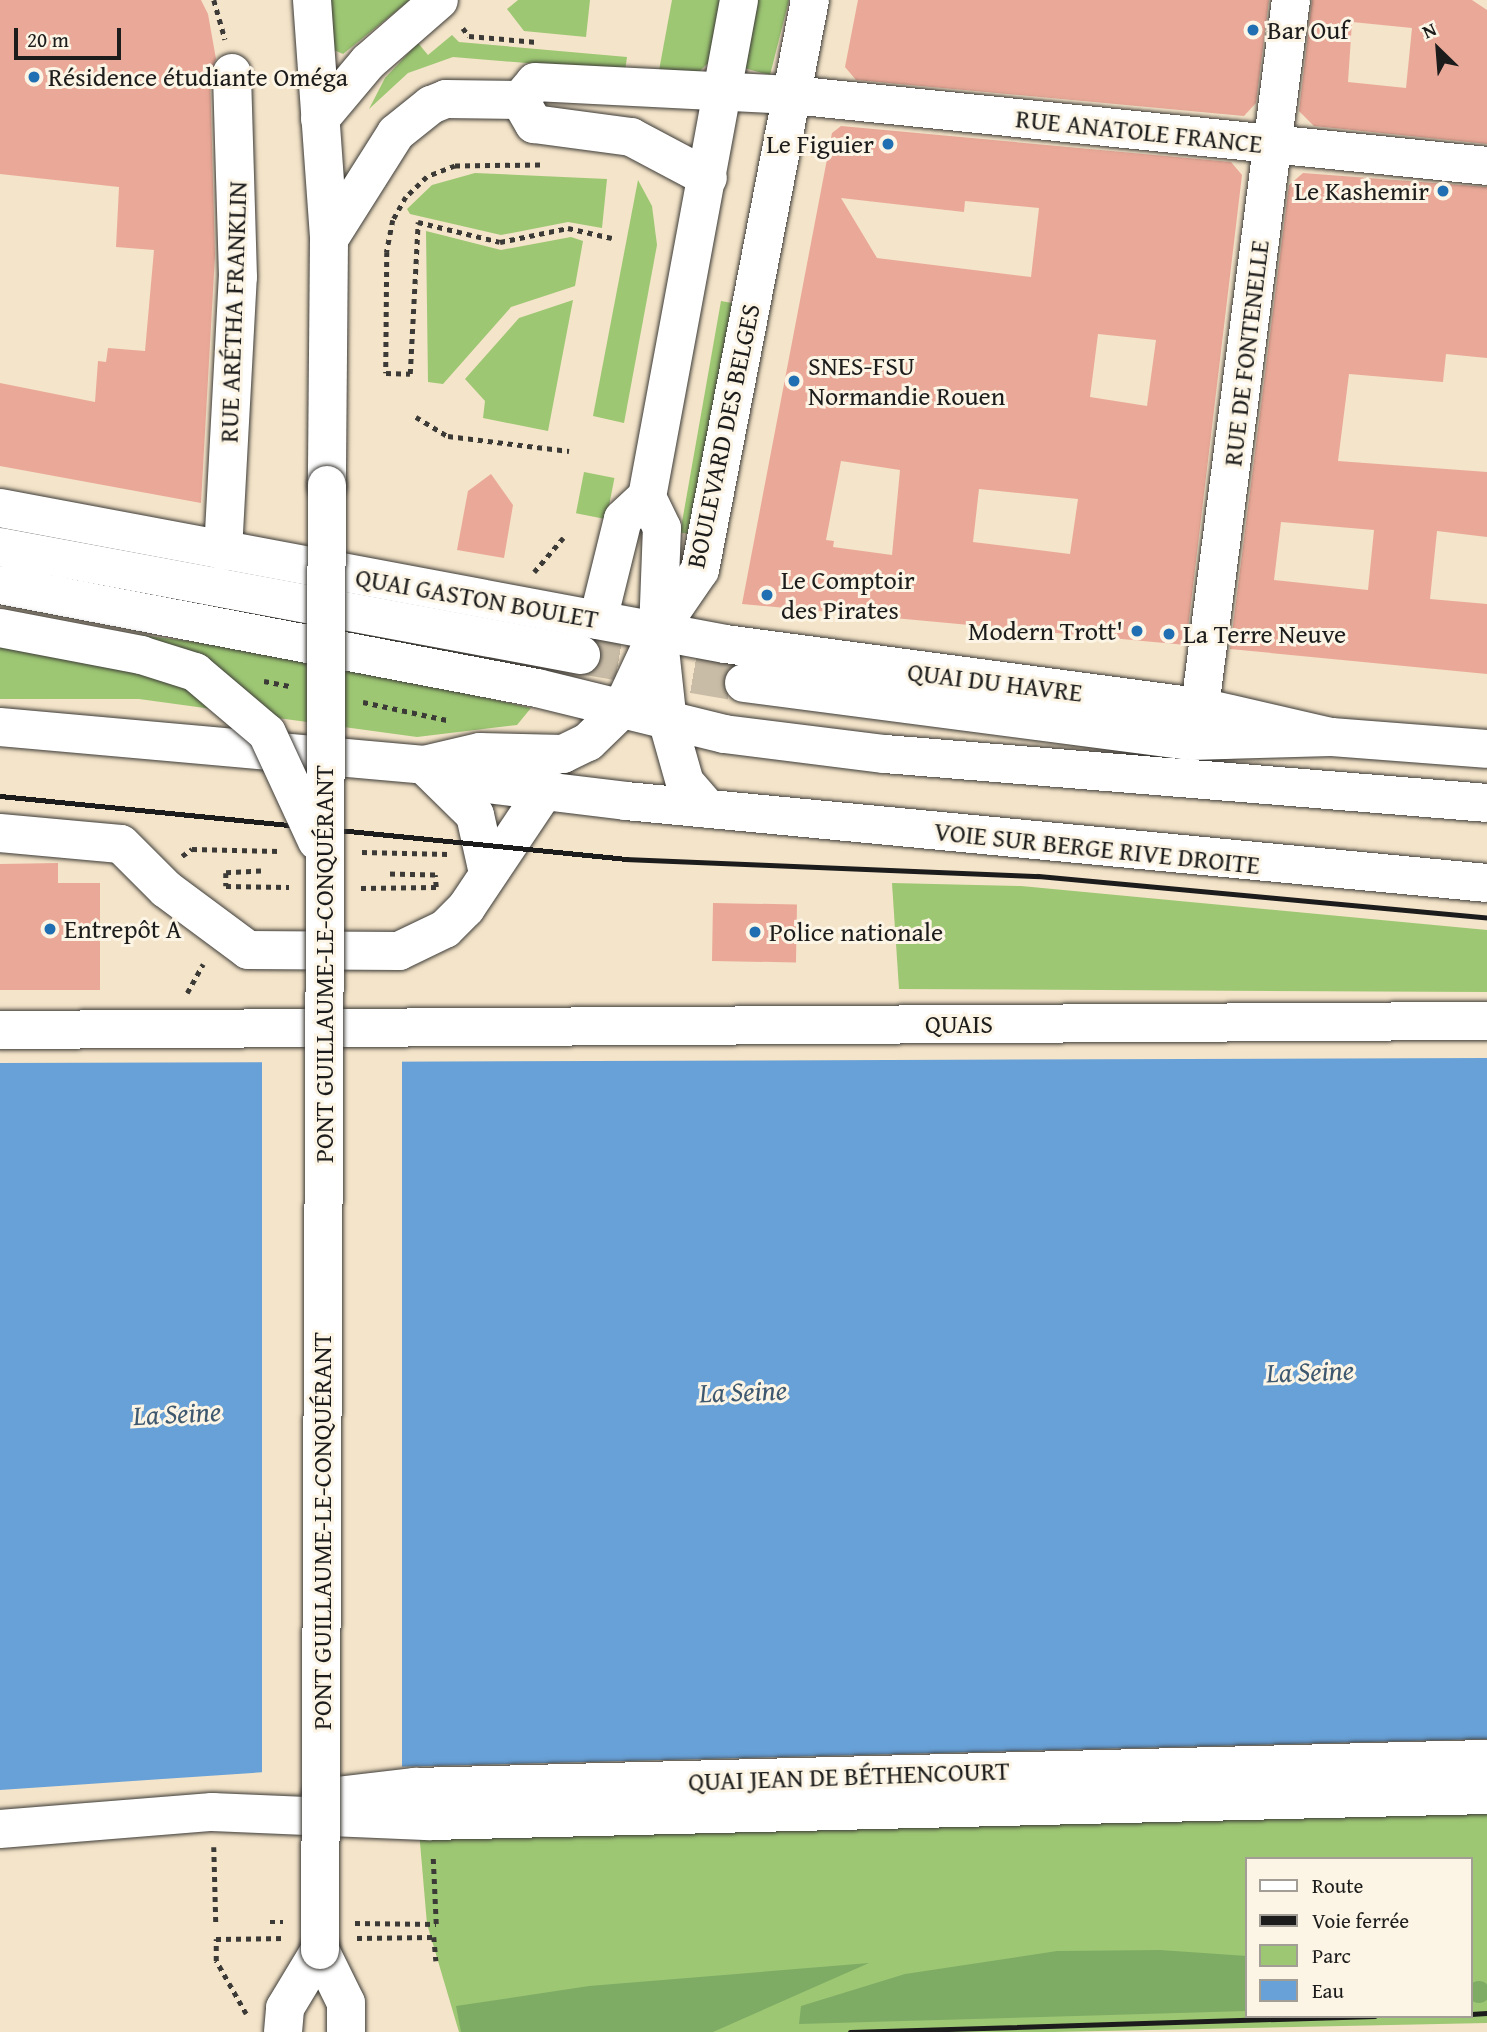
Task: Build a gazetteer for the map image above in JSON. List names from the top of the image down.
{
  "streets": {
    "main road": [
      "RUE ANATOLE FRANCE",
      "RUE ARÉTHA FRANKLIN",
      "RUE DE FONTENELLE",
      "BOULEVARD DES BELGES",
      "QUAI GASTON BOULET",
      "QUAI DU HAVRE",
      "VOIE SUR BERGE RIVE DROITE",
      "PONT GUILLAUME-LE-CONQUÉRANT",
      "QUAIS",
      "QUAI JEAN DE BÉTHENCOURT"
    ]
  },
  "crossings": [
    ["RUE ANATOLE FRANCE", "RUE DE FONTENELLE"],
    ["RUE ANATOLE FRANCE", "BOULEVARD DES BELGES"],
    ["RUE ARÉTHA FRANKLIN", "QUAI GASTON BOULET"],
    ["RUE DE FONTENELLE", "QUAI DU HAVRE"],
    ["BOULEVARD DES BELGES", "QUAI GASTON BOULET"],
    ["BOULEVARD DES BELGES", "QUAI DU HAVRE"],
    ["QUAI GASTON BOULET", "QUAI DU HAVRE"]
  ],
  "water": ["La Seine"],
  "places": [
    "Bar Ouf",
    "Résidence étudiante Oméga",
    "Le Figuier",
    "Le Kashemir",
    "SNES-FSU Normandie Rouen",
    "Le Comptoir des Pirates",
    "Modern Trott'",
    "La Terre Neuve",
    "Entrepôt A",
    "Police nationale"
  ],
  "legend": [
    "Route",
    "Voie ferrée",
    "Parc",
    "Eau"
  ],
  "scale_bar": "20 m",
  "north": "top left"
}
